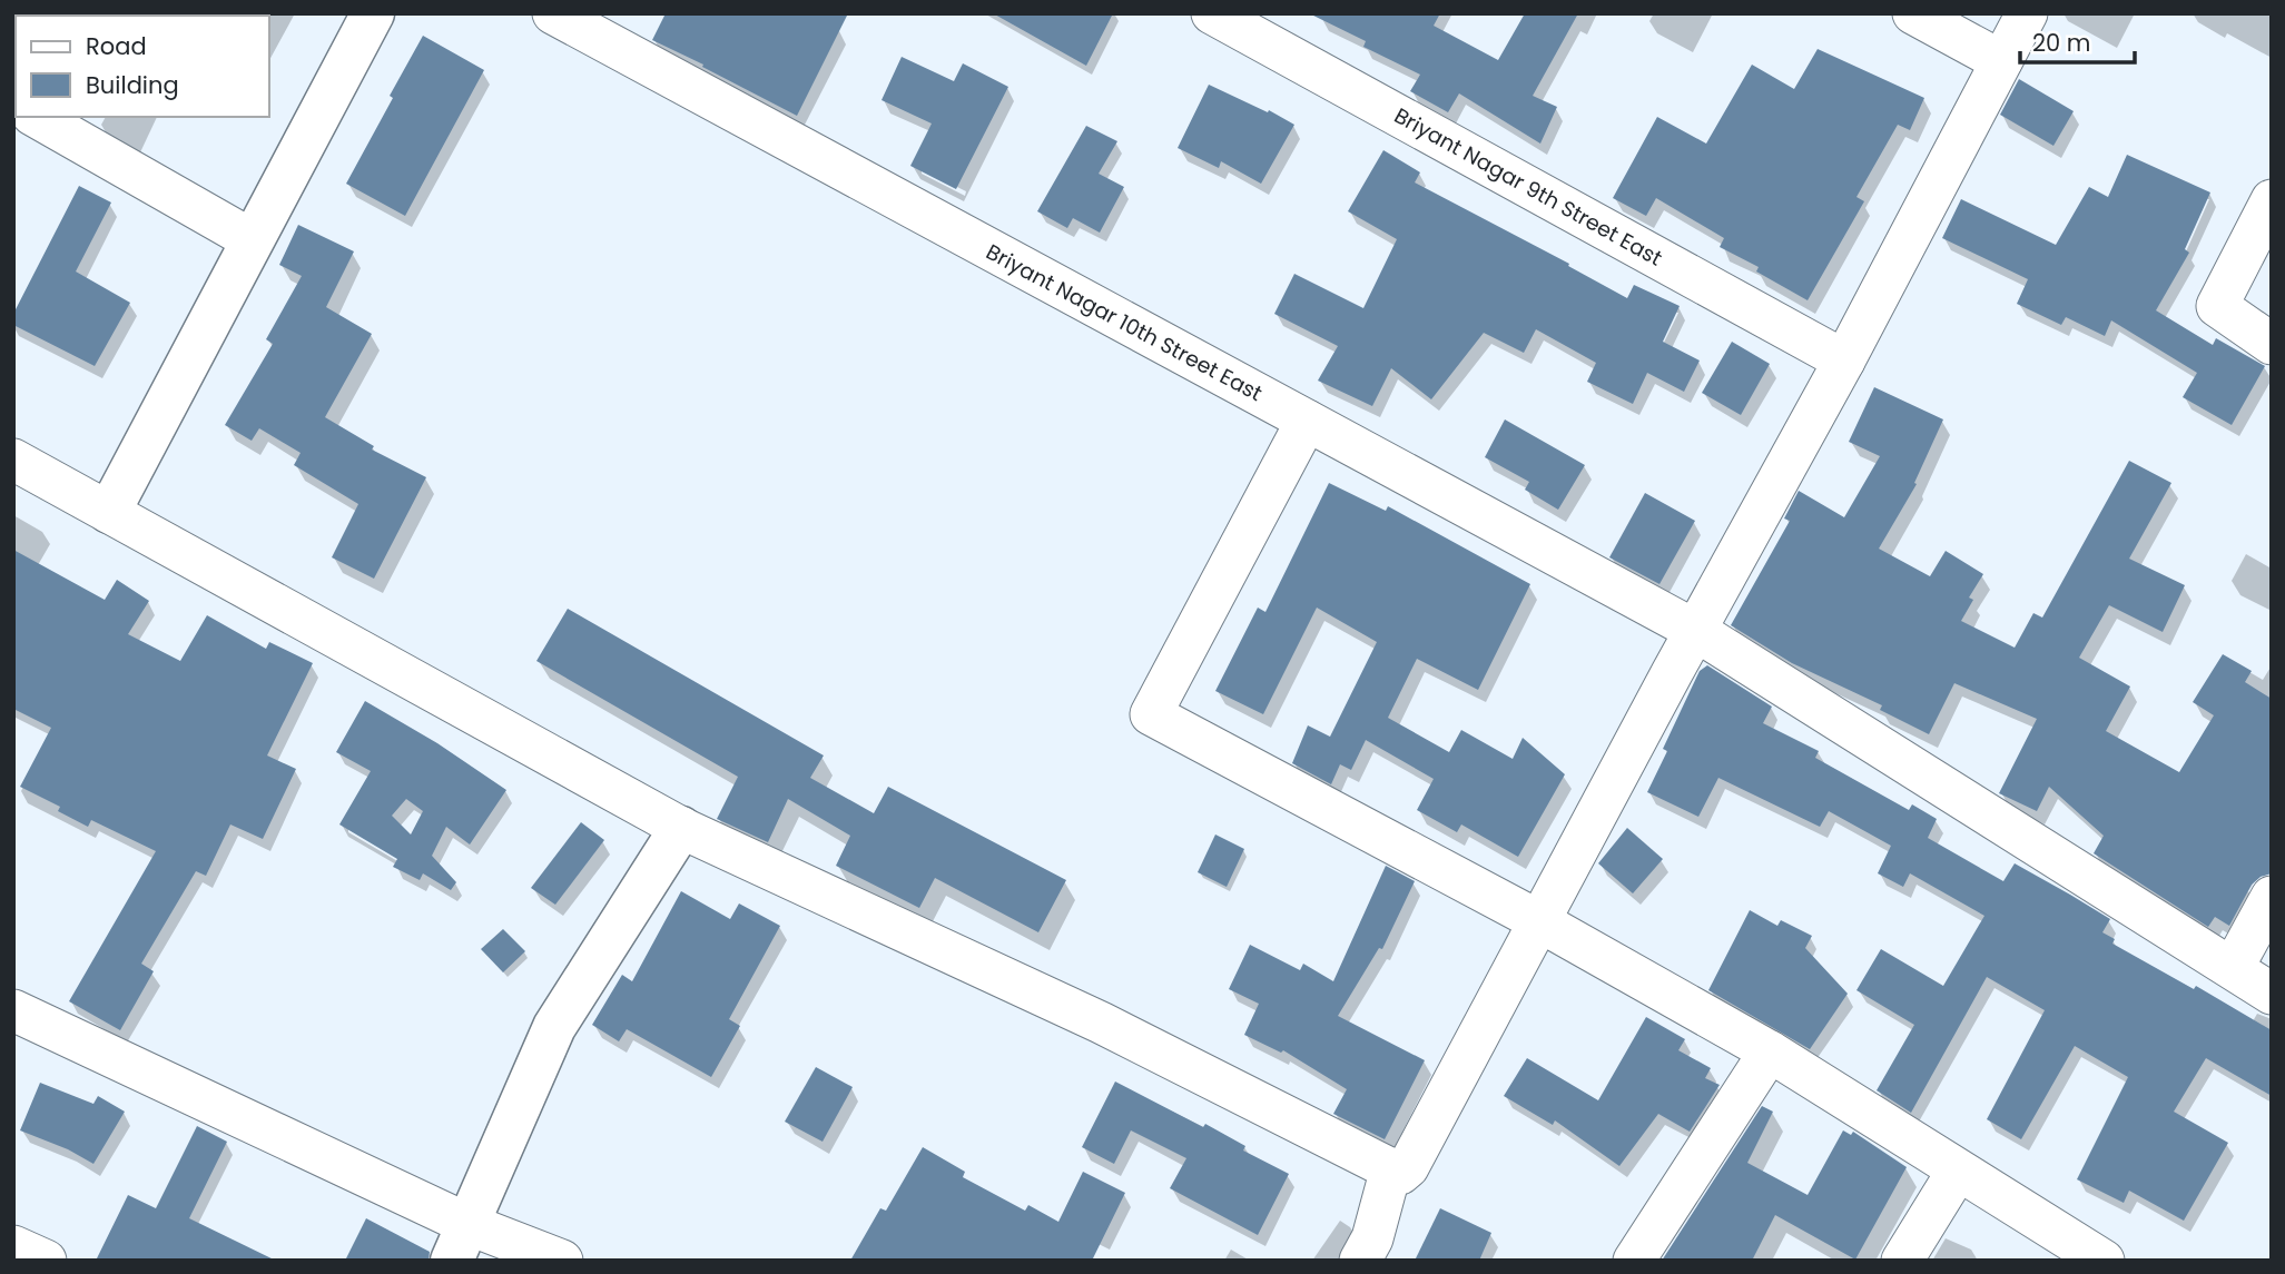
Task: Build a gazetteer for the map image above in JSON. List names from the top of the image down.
{
  "streets": {
    "street": ["Briyant Nagar 9th Street East", "Briyant Nagar 10th Street East"]
  },
  "legend": ["Road", "Building"],
  "scale_bar": "20 m"
}
